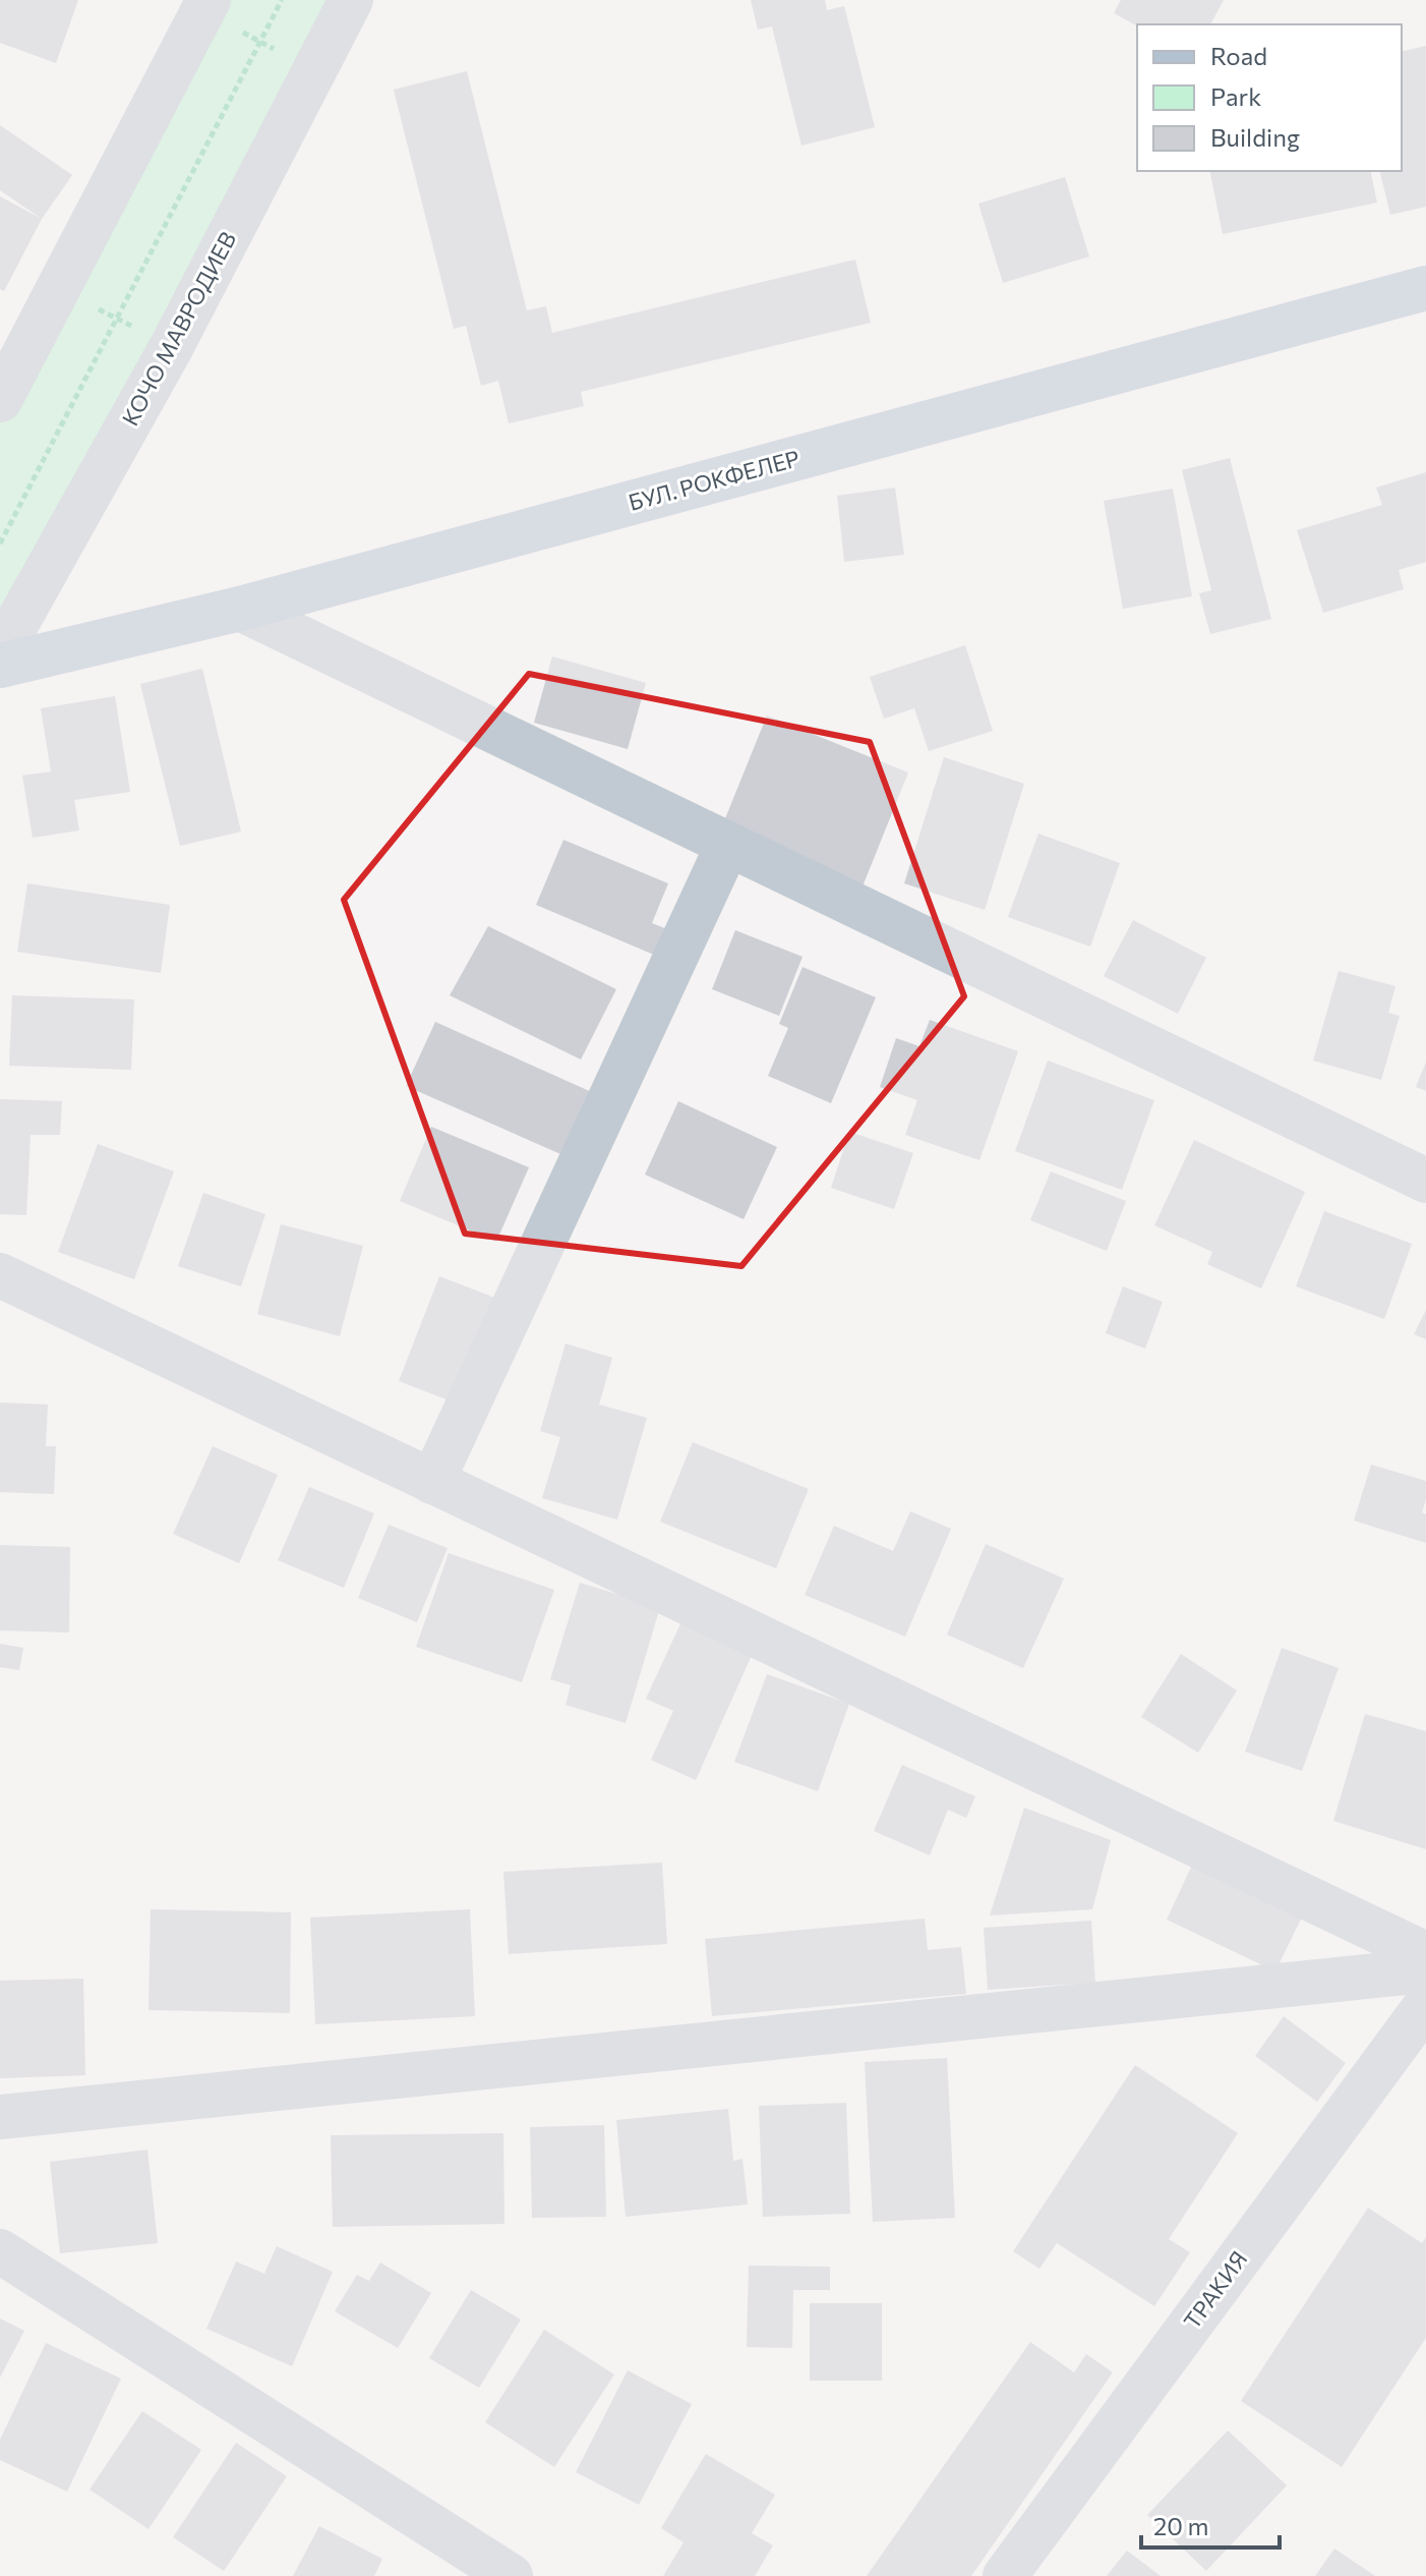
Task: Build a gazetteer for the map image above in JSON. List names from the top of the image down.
{
  "streets": {
    "main road": ["БУЛ. РОКФЕЛЕР"],
    "street": ["КОЧО МАВРОДИЕВ", "ТРАКИЯ"]
  },
  "legend": ["Road", "Park", "Building"],
  "scale_bar": "20 m"
}
